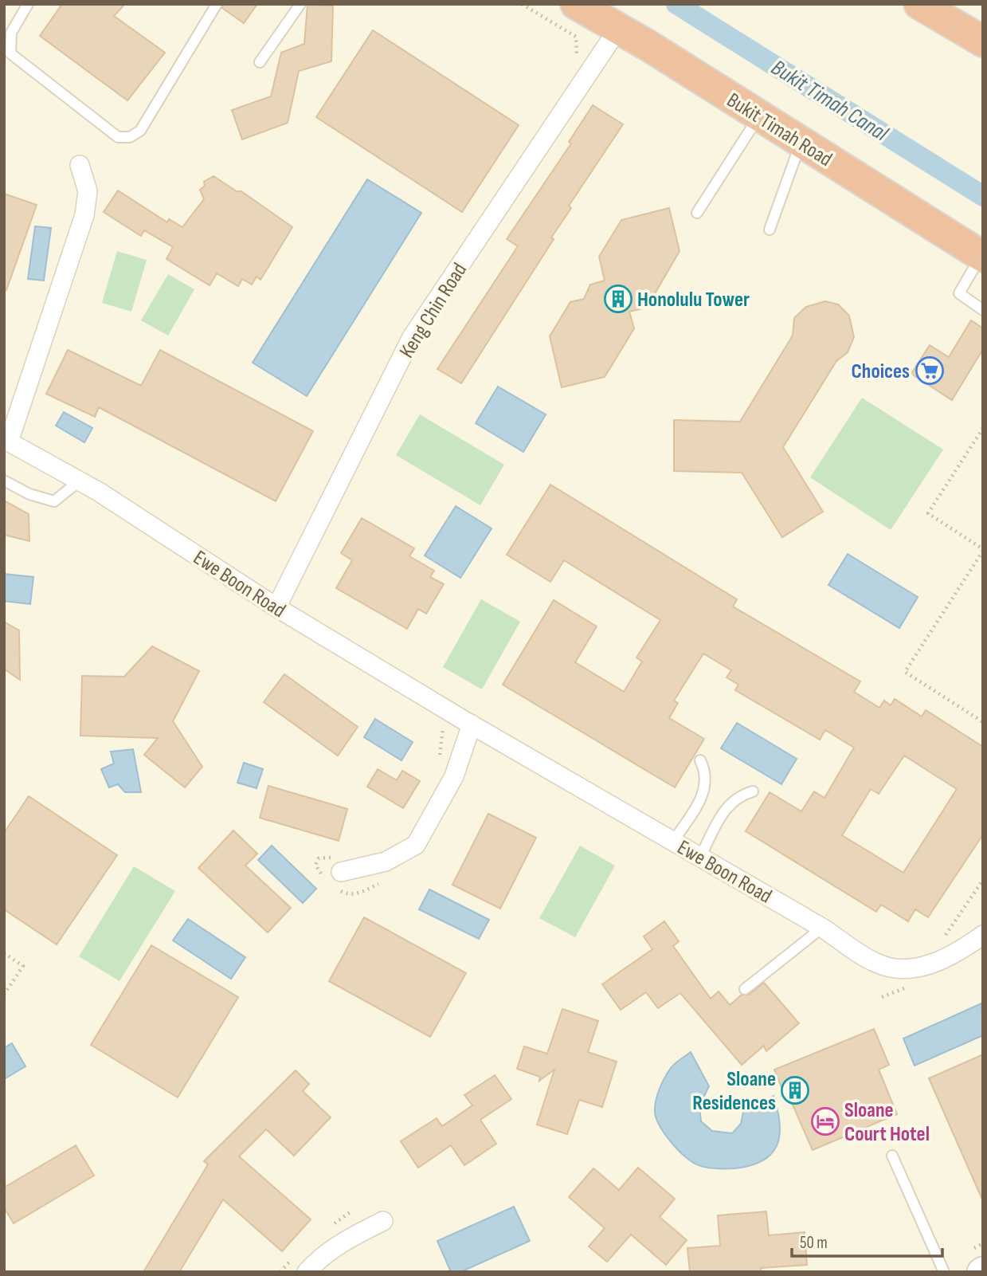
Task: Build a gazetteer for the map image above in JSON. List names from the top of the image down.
{
  "streets": {
    "highway": ["Bukit Timah Road"],
    "street": ["Keng Chin Road", "Ewe Boon Road"]
  },
  "crossings": [
    ["Bukit Timah Road", "Keng Chin Road"],
    ["Keng Chin Road", "Ewe Boon Road"]
  ],
  "water": ["Bukit Timah Canal"],
  "places": {
    "building": ["Honolulu Tower", "Sloane Residences"],
    "supermarket": ["Choices"],
    "hotel": ["Sloane Court Hotel"]
  },
  "scale_bar": "50 m"
}
